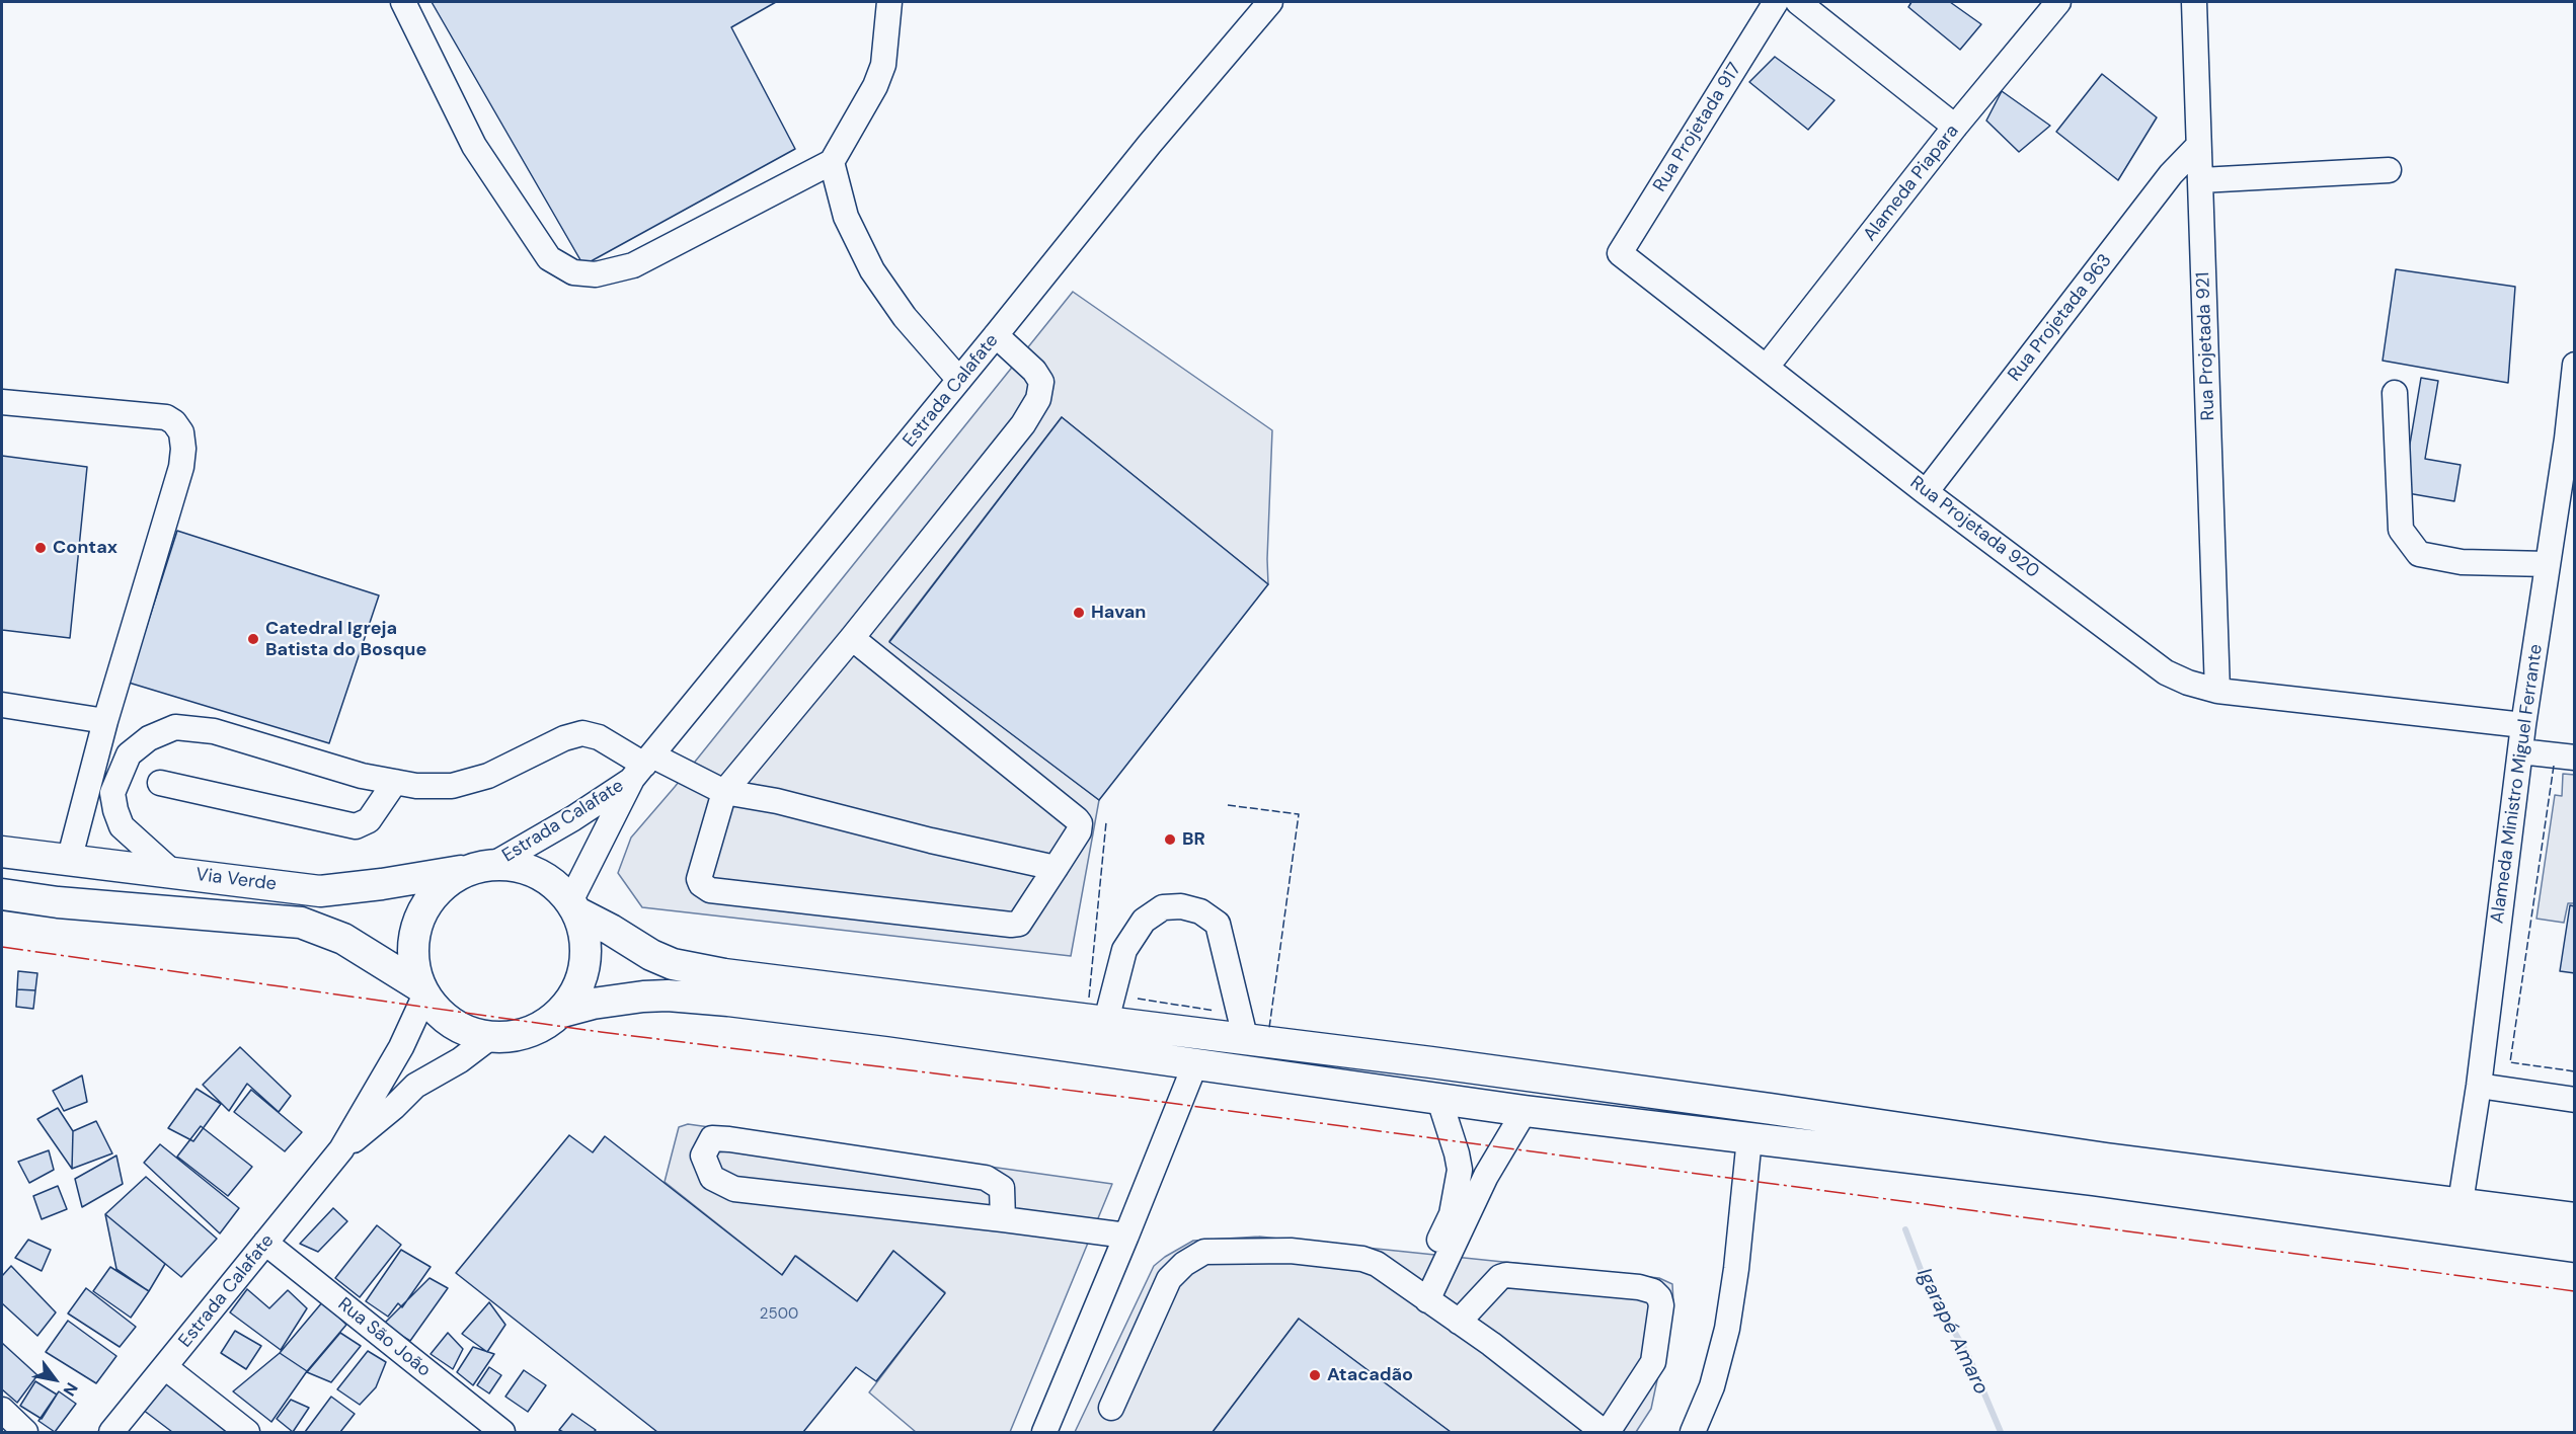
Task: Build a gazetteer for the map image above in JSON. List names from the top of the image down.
{
  "streets": {
    "main road": ["Via Verde"],
    "street": [
      "Rua Projetada 917",
      "Alameda Piapara",
      "Rua Projetada 963",
      "Rua Projetada 921",
      "Estrada Calafate",
      "Rua Projetada 920",
      "Alameda Ministro Miguel Ferrante",
      "Rua São João"
    ]
  },
  "crossings": [
    ["Rua Projetada 917", "Rua Projetada 920"],
    ["Alameda Piapara", "Rua Projetada 920"],
    ["Rua Projetada 963", "Rua Projetada 921"],
    ["Rua Projetada 963", "Rua Projetada 920"],
    ["Rua Projetada 921", "Rua Projetada 920"],
    ["Estrada Calafate", "Via Verde"],
    ["Estrada Calafate", "Rua São João"],
    ["Rua Projetada 920", "Alameda Ministro Miguel Ferrante"]
  ],
  "water": ["Igarapé Amaro"],
  "places": [
    "Contax",
    "Havan",
    "Catedral Igreja Batista do Bosque",
    "BR",
    "Atacadão"
  ],
  "house_numbers": ["2500"],
  "north": "bottom right"
}
